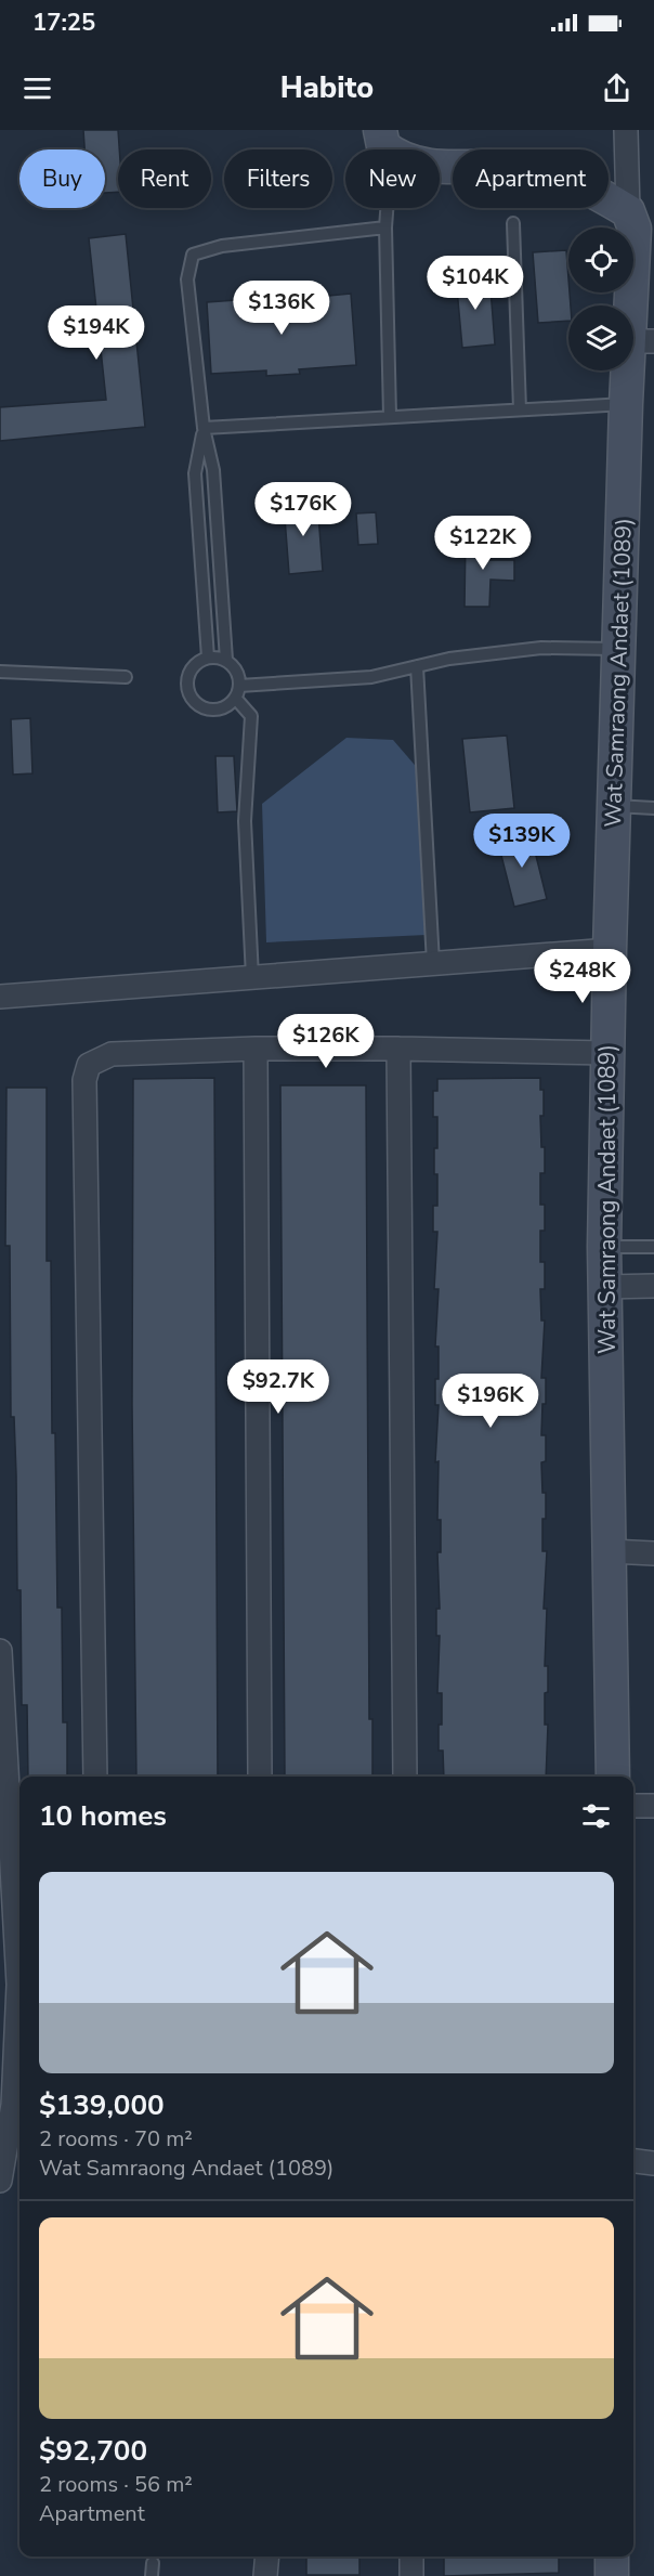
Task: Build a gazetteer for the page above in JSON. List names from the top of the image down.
{
  "streets": {
    "main road": ["Wat Samraong Andaet (1089)"]
  },
  "page": {
    "status": "17:25",
    "header": "Habito",
    "chip": [
      "Buy",
      "Rent",
      "Filters",
      "New",
      "Apartment"
    ],
    "price": [
      "$104K",
      "$136K",
      "$194K",
      "$176K",
      "$122K",
      "$139K",
      "$248K",
      "$126K",
      "$92.7K",
      "$196K"
    ],
    "heading": "10 homes",
    "list": [
      {
        "name": "$139,000",
        "note": "2 rooms · 70 m² · Wat Samraong Andaet (1089)"
      },
      {
        "name": "$92,700",
        "note": "2 rooms · 56 m² · Apartment"
      }
    ]
  }
}
